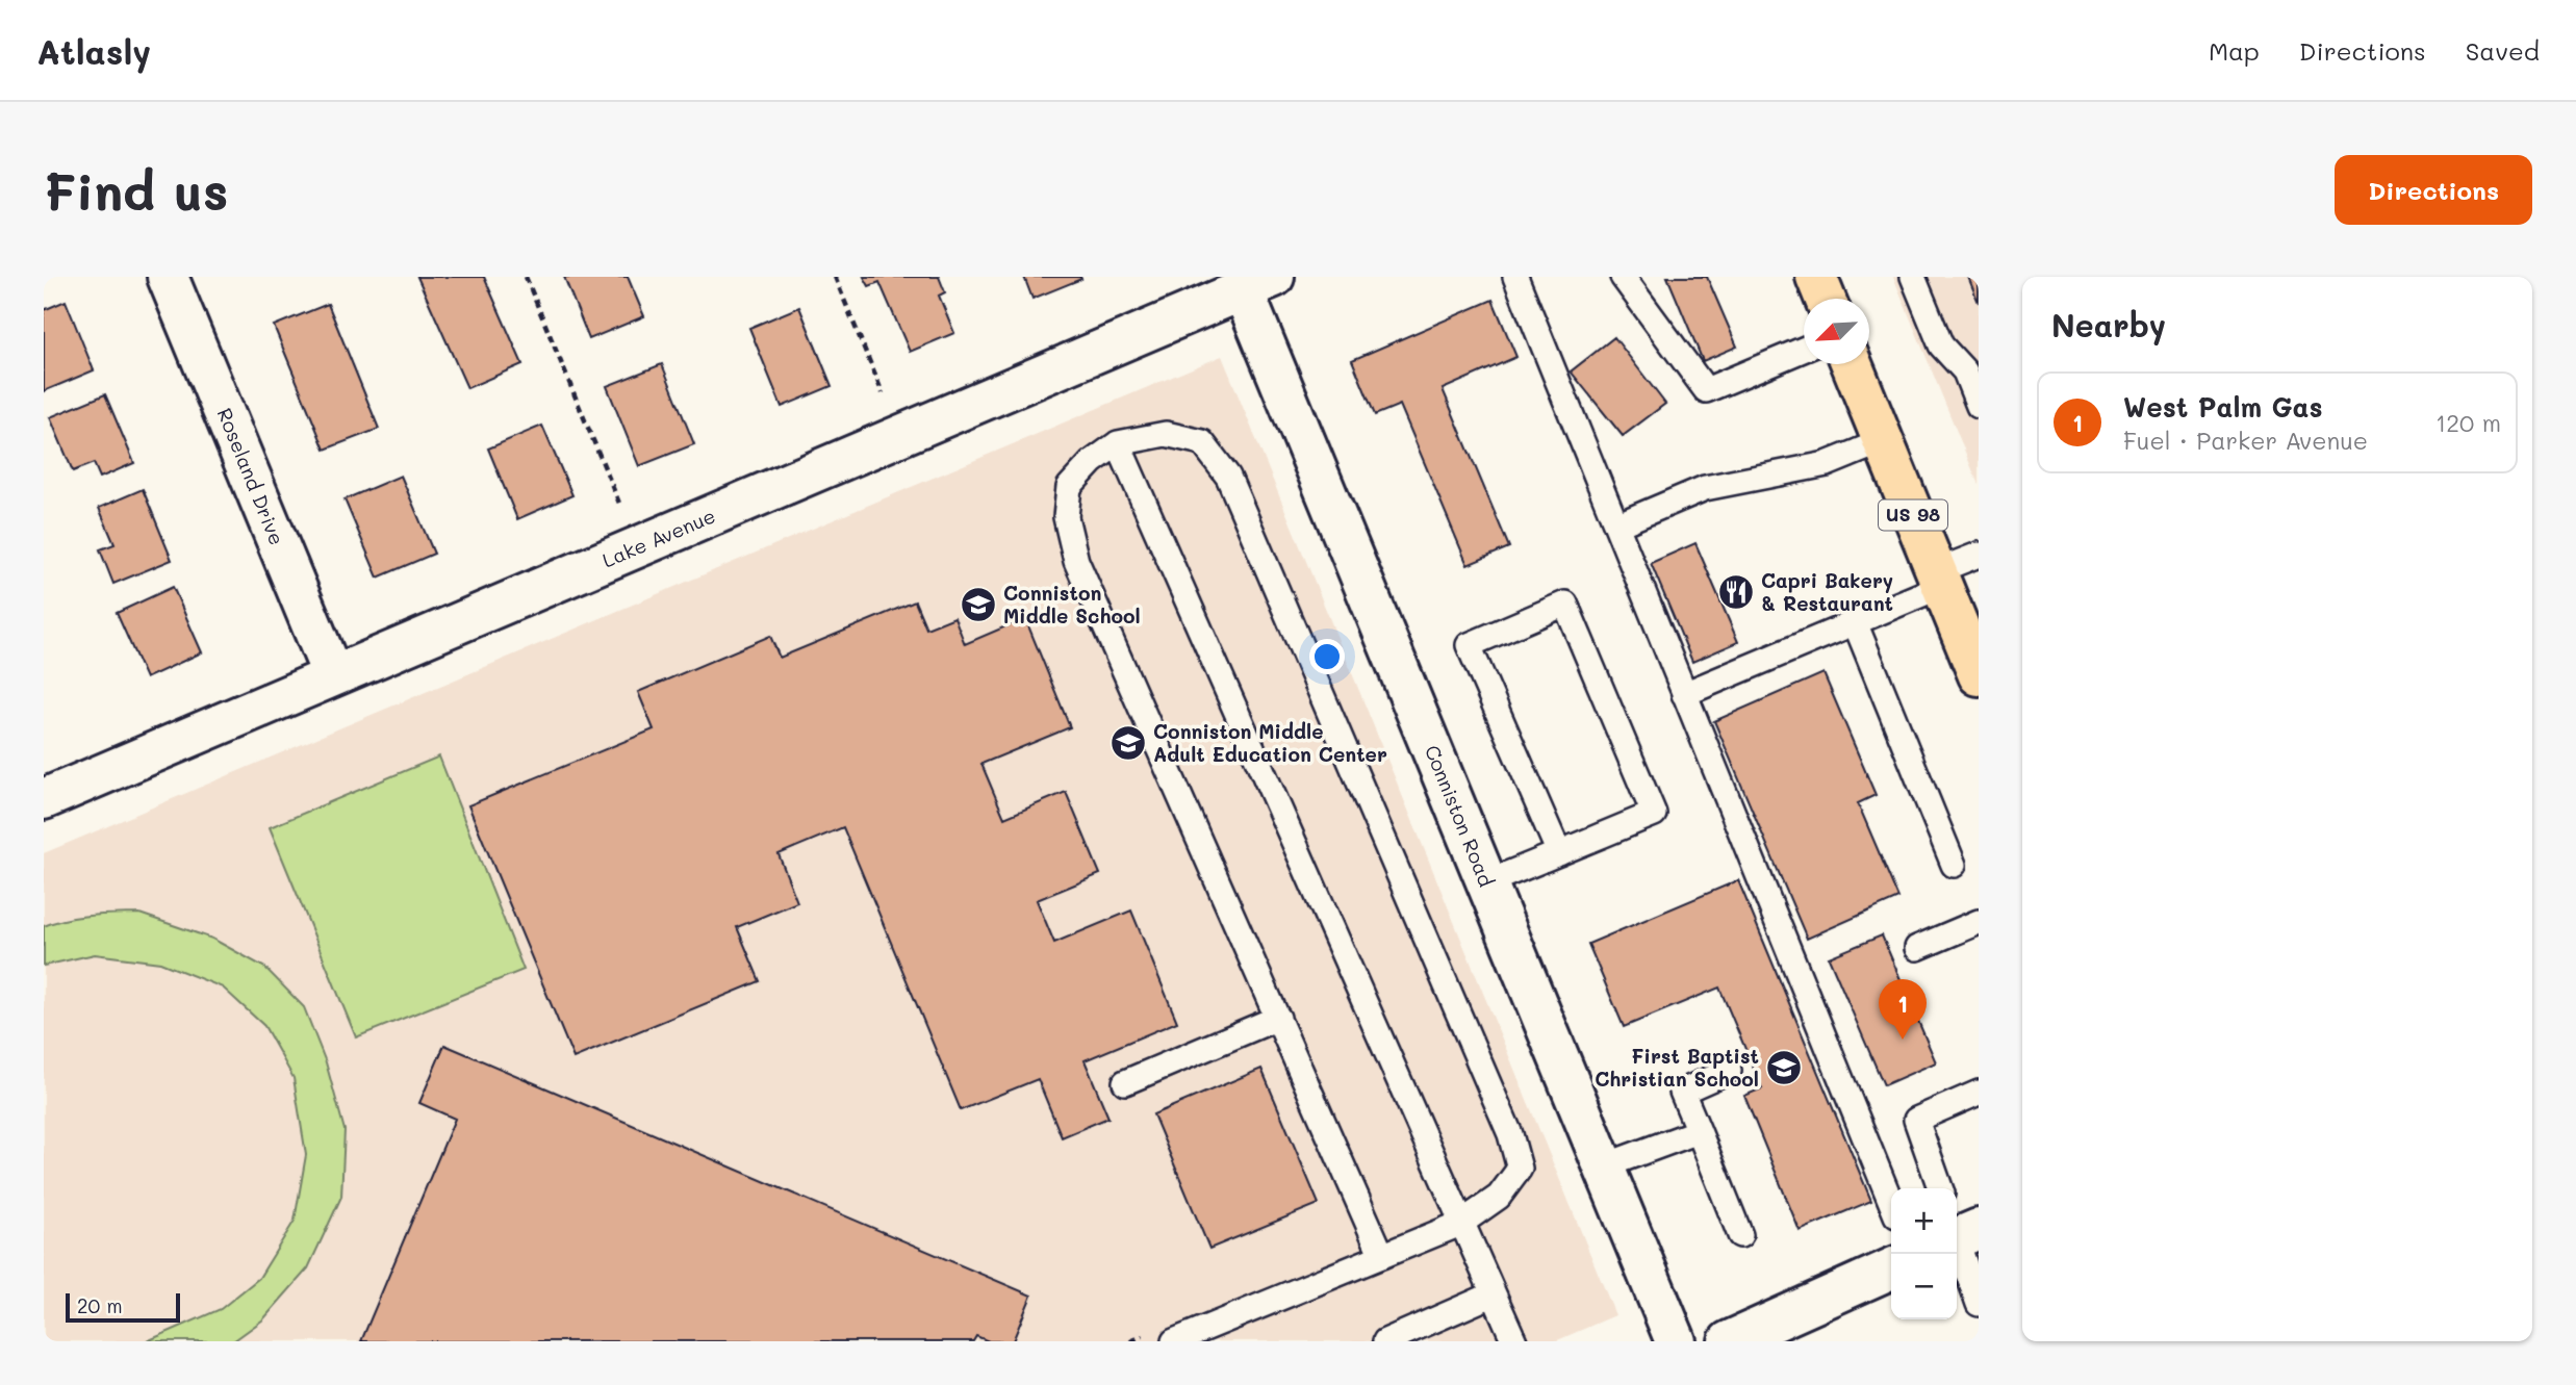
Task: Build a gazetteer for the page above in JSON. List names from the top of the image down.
{
  "streets": {
    "main road": ["US 98"],
    "street": ["Roseland Drive", "Lake Avenue", "Conniston Road"]
  },
  "crossings": [
    ["Roseland Drive", "Lake Avenue"],
    ["Lake Avenue", "Conniston Road"]
  ],
  "places": {
    "restaurant": ["Capri Bakery & Restaurant"],
    "school or university": ["Conniston Middle School", "Conniston Middle Adult Education Center", "First Baptist Christian School"]
  },
  "scale_bar": "20 m",
  "north": "bottom left",
  "page": {
    "header": "Atlasly",
    "nav": ["Map", "Directions", "Saved"],
    "buttons": "Directions",
    "title": "Find us",
    "heading": "Nearby",
    "list": [
      {
        "mark": "1",
        "name": "West Palm Gas",
        "note": "Fuel · Parker Avenue",
        "value": "120 m"
      }
    ],
    "pins": "1",
    "map_buttons": ["+", "−"],
    "scale": "20 m"
  }
}
